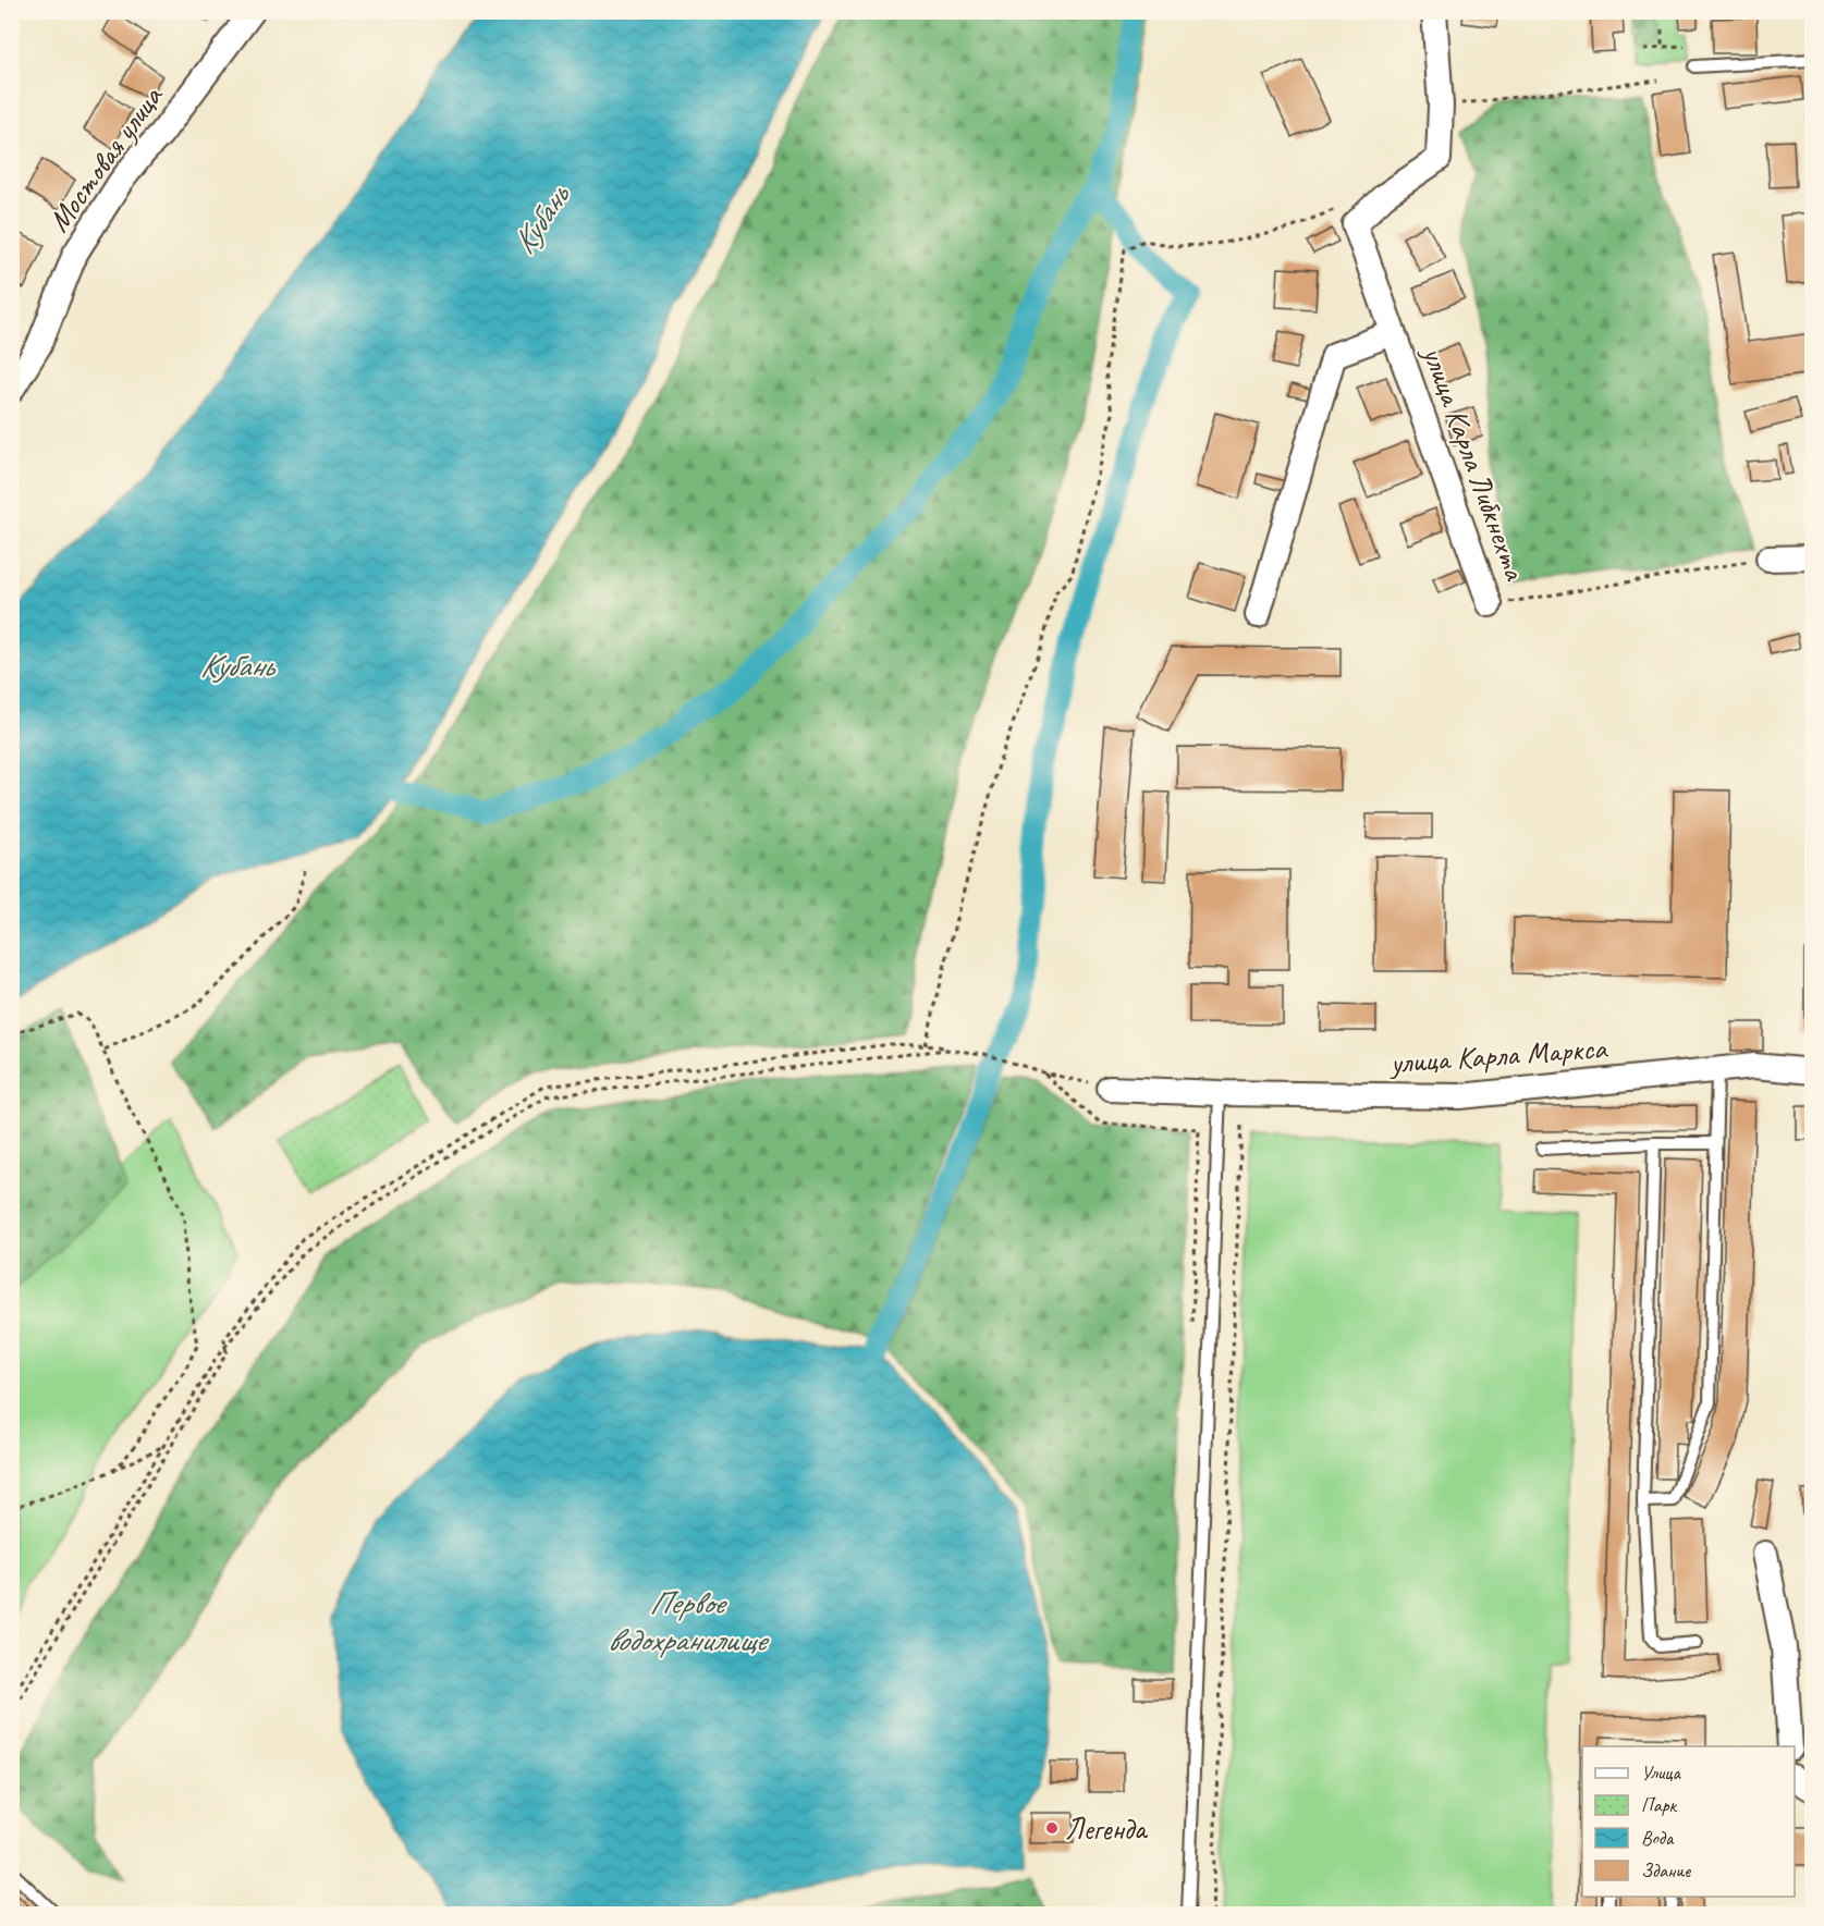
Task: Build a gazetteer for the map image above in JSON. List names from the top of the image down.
{
  "streets": {
    "street": ["Мостовая улица", "улица Карла Либкнехта", "улица Карла Маркса"]
  },
  "water": ["Кубань", "Первое водохранилище"],
  "places": ["Легенда"],
  "legend": [
    "Улица",
    "Парк",
    "Вода",
    "Здание"
  ]
}
